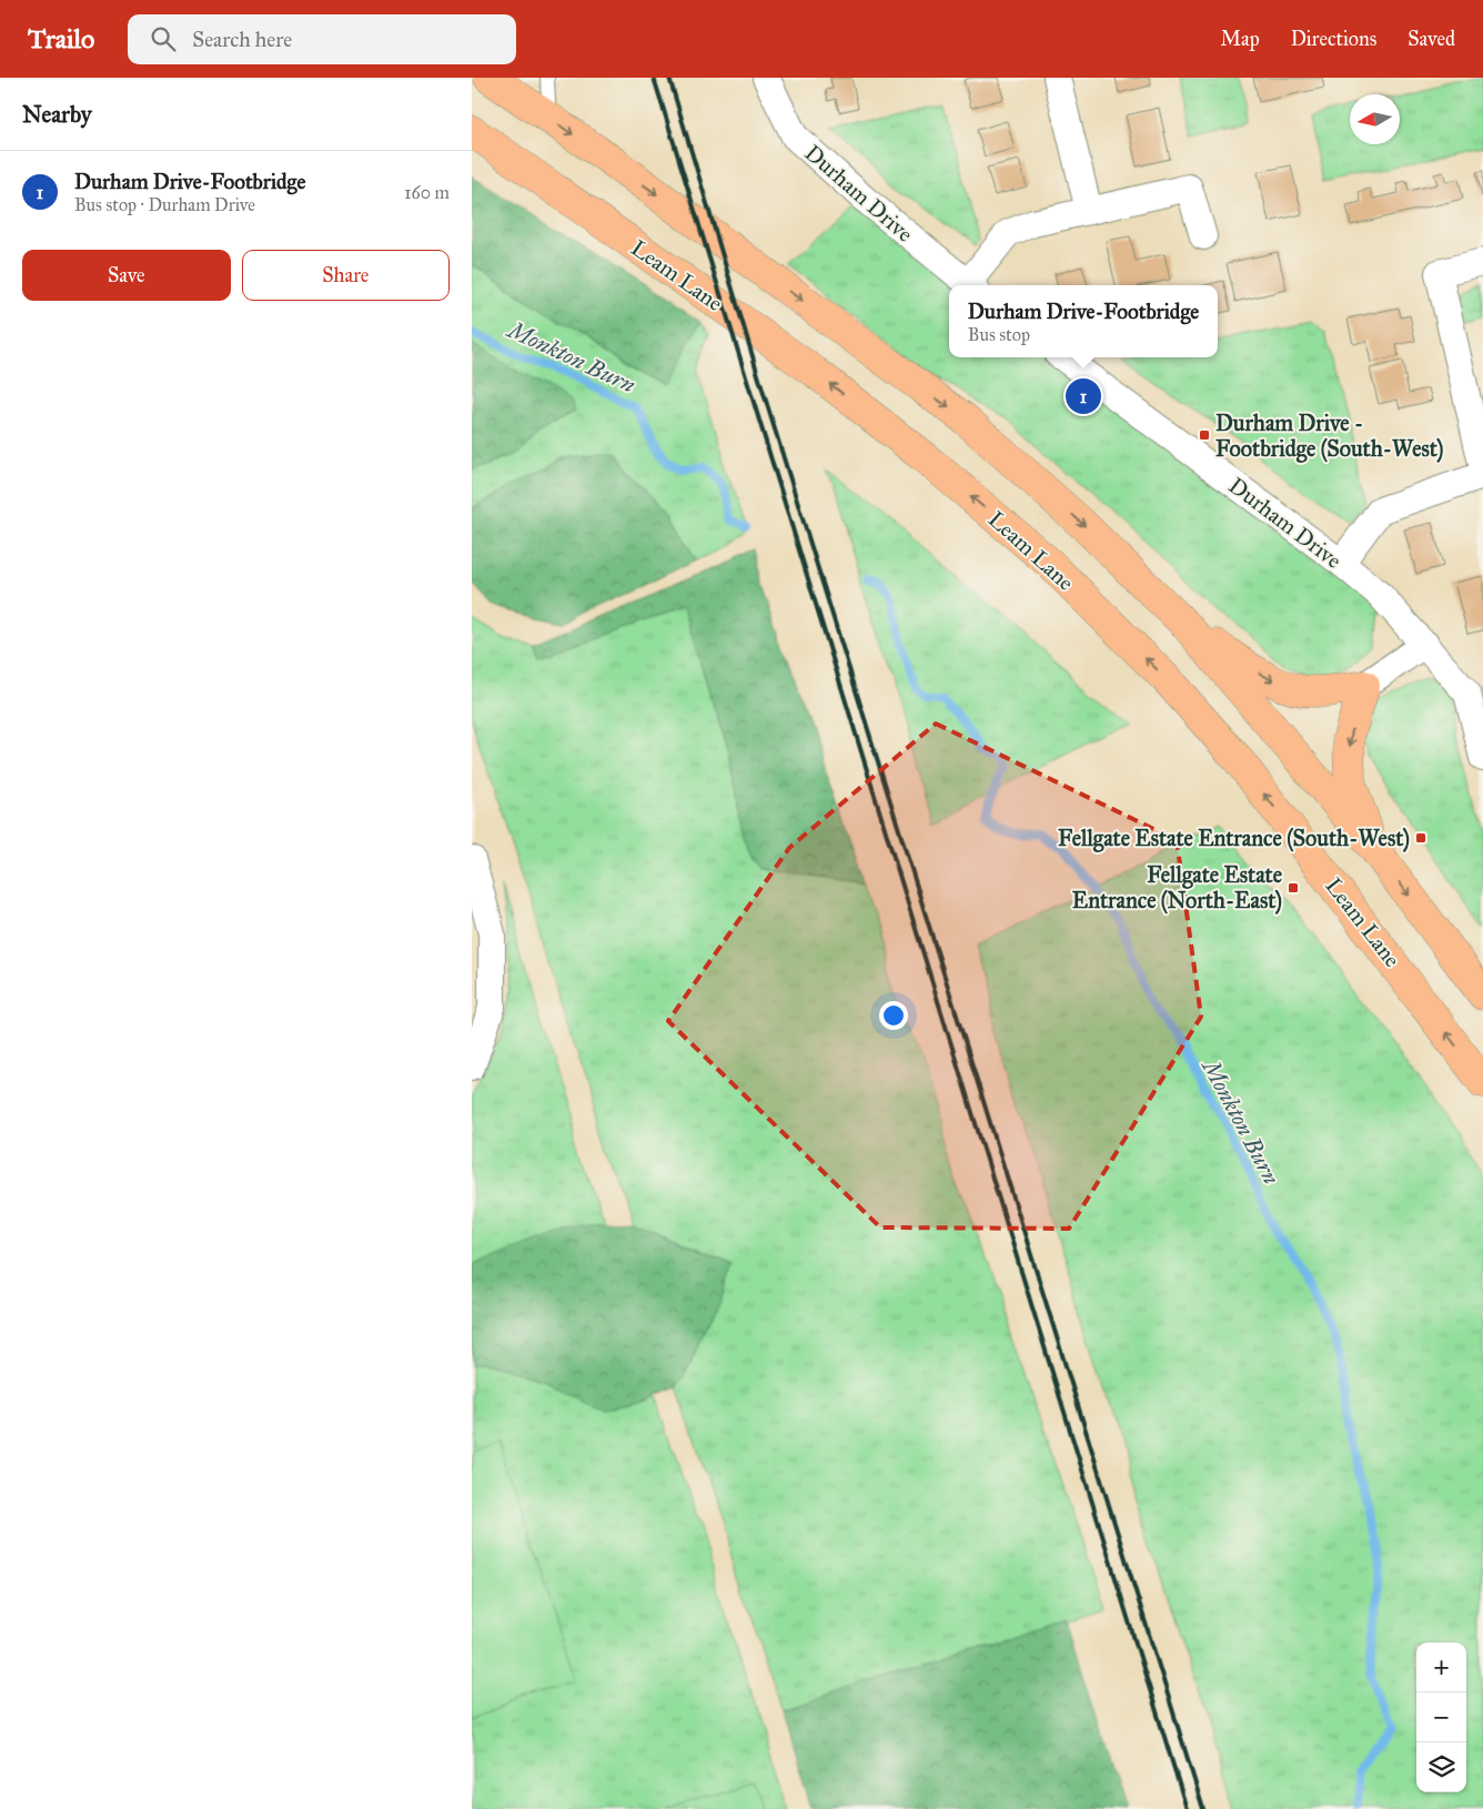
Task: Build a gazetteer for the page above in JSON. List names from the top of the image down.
{
  "streets": {
    "highway": ["Leam Lane"],
    "street": ["Durham Drive"]
  },
  "water": ["Monkton Burn"],
  "places": {
    "transit": ["Durham Drive - Footbridge (South-West)", "Fellgate Estate Entrance (South-West)", "Fellgate Estate Entrance (North-East)"]
  },
  "north": "left",
  "page": {
    "header": "Trailo",
    "search": "Search here",
    "nav": ["Map", "Directions", "Saved"],
    "heading": "Nearby",
    "list": [
      {
        "mark": "1",
        "name": "Durham Drive-Footbridge",
        "note": "Bus stop · Durham Drive",
        "value": "160 m"
      }
    ],
    "buttons": ["Save", "Share"],
    "popup": ["Durham Drive-Footbridge", "Bus stop"],
    "pins": "1",
    "map_buttons": ["+", "−"]
  }
}
